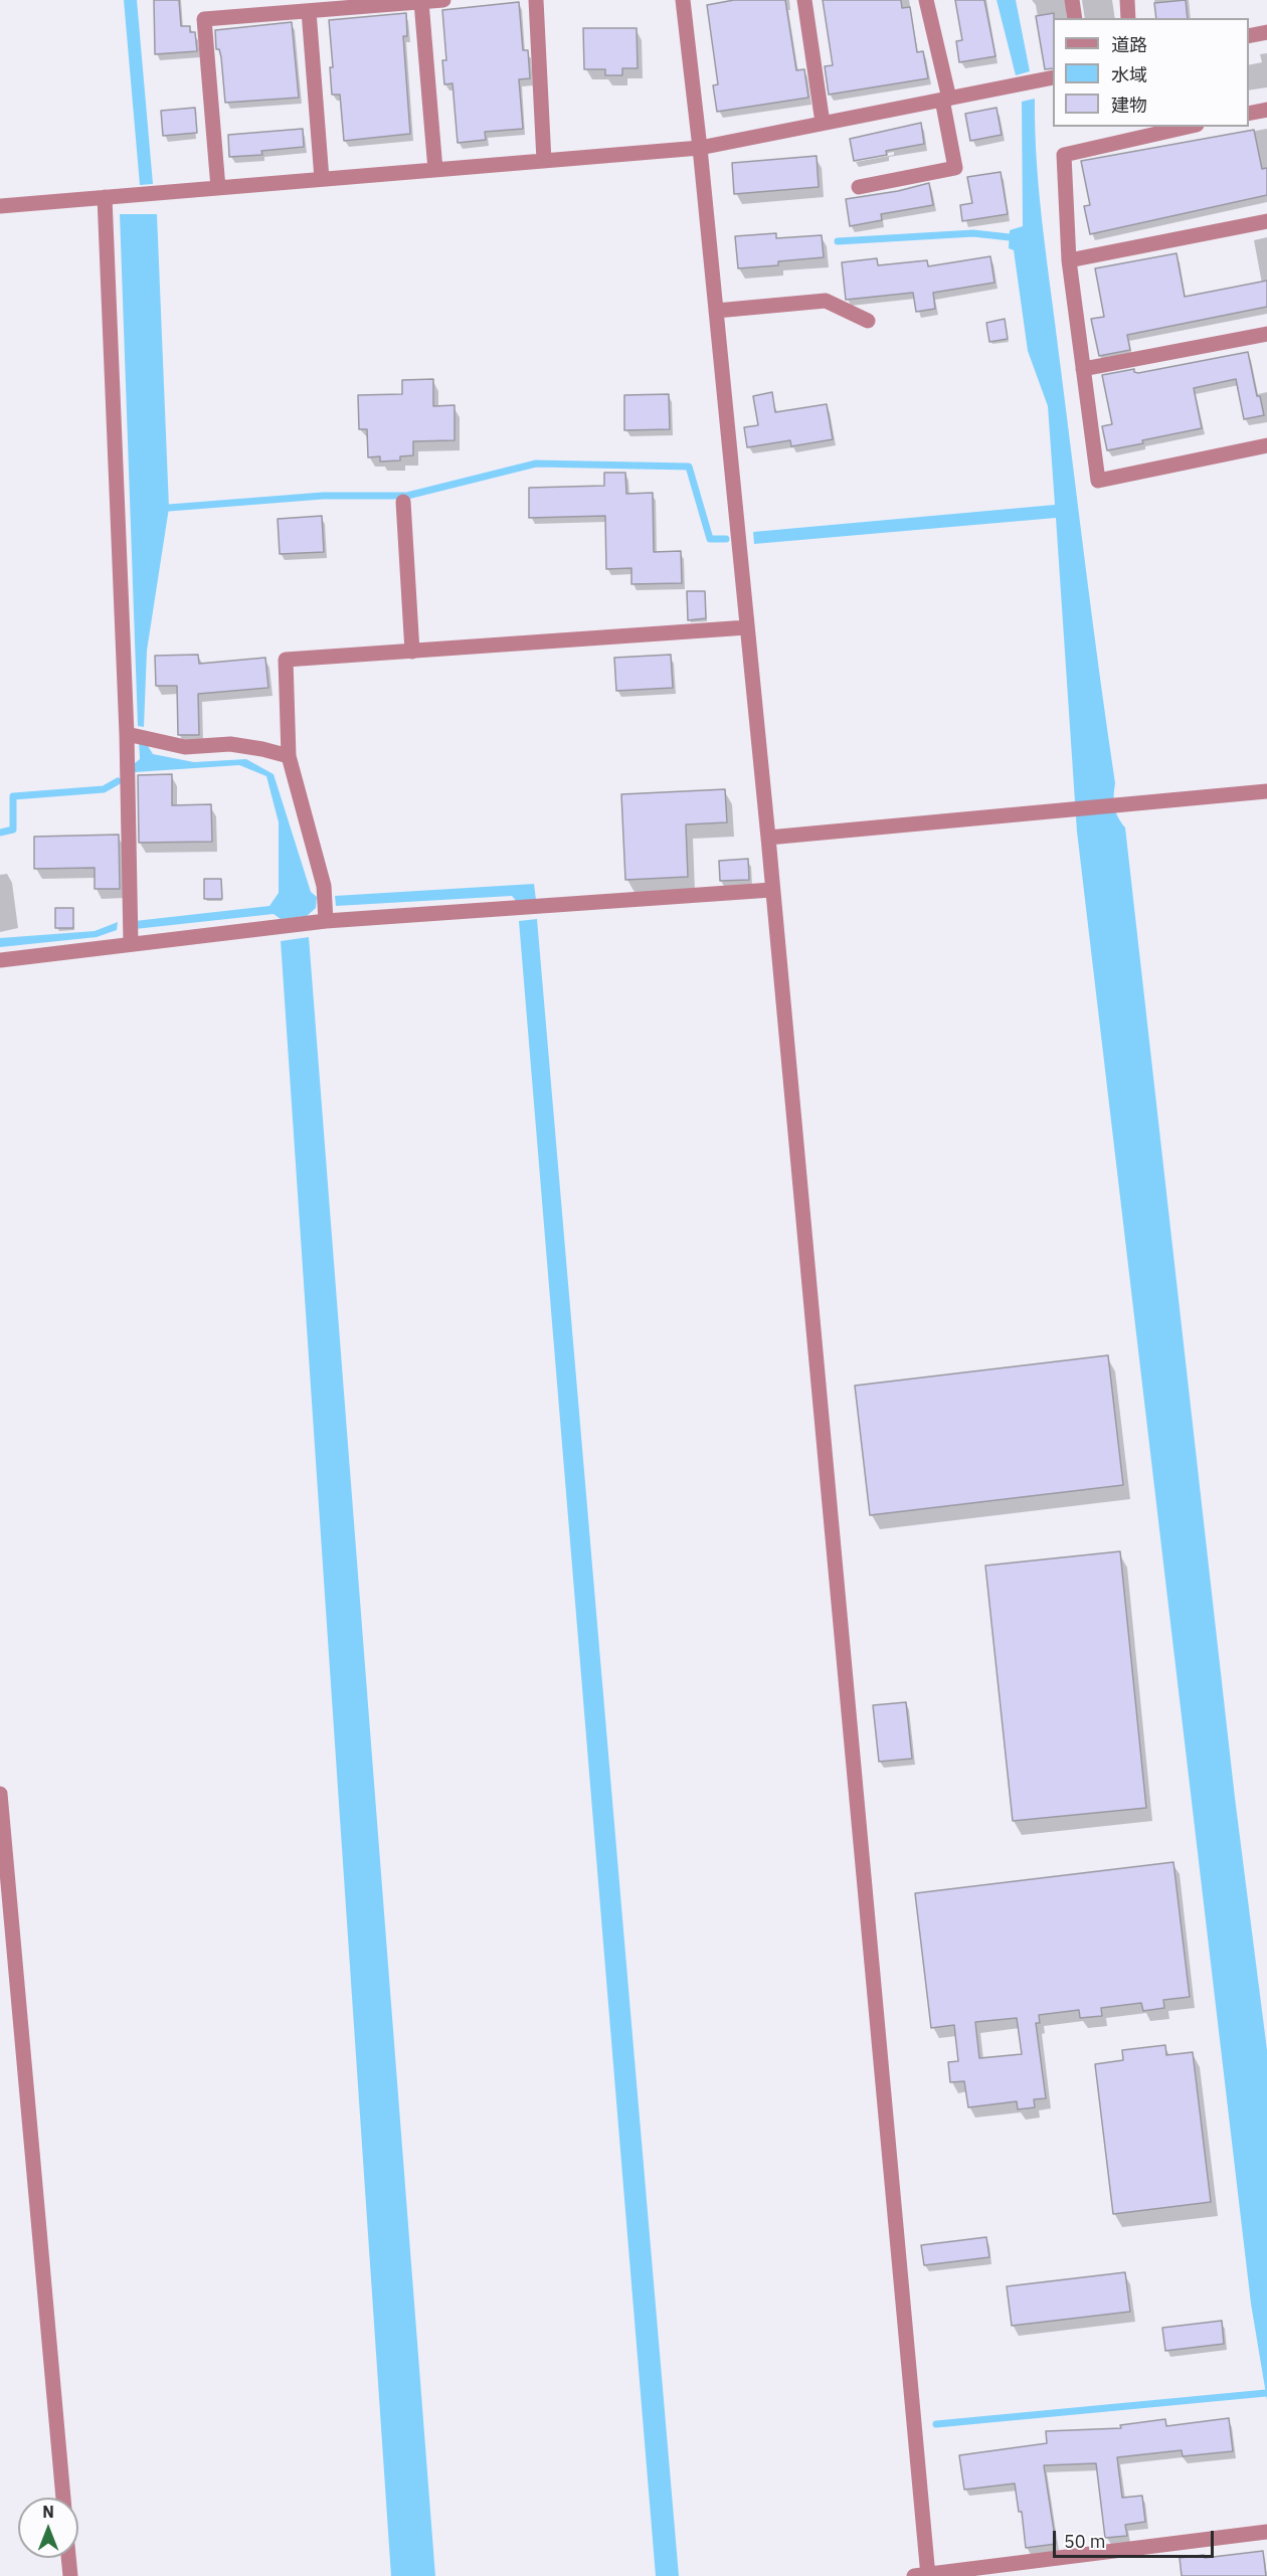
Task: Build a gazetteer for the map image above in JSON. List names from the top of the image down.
{
  "legend": ["道路", "水域", "建物"],
  "scale_bar": "50 m",
  "north": "top"
}
